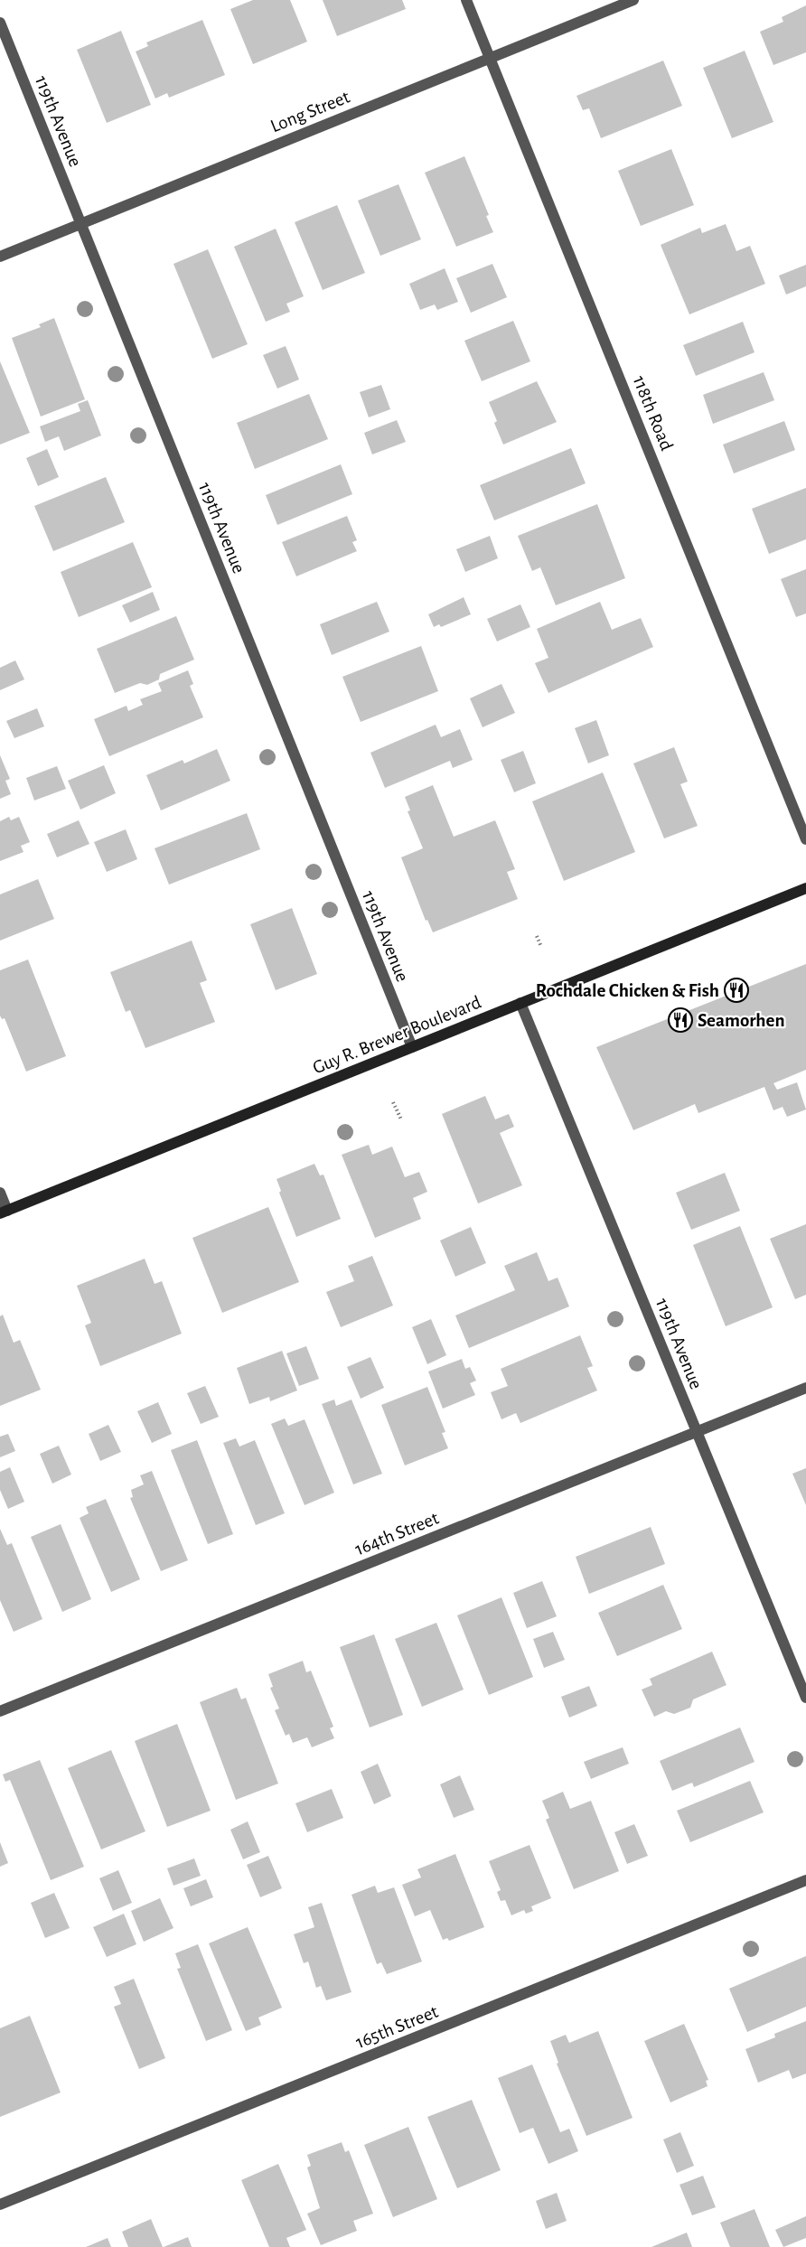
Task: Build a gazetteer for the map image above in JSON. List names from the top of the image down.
{
  "streets": {
    "main road": ["Guy R. Brewer Boulevard"],
    "street": [
      "Long Street",
      "119th Avenue",
      "118th Road",
      "164th Street",
      "165th Street"
    ]
  },
  "crossings": [
    ["Long Street", "119th Avenue"],
    ["Long Street", "118th Road"],
    ["119th Avenue", "Guy R. Brewer Boulevard"],
    ["119th Avenue", "164th Street"]
  ],
  "places": {
    "restaurant": ["Rochdale Chicken & Fish", "Seamorhen"]
  }
}
